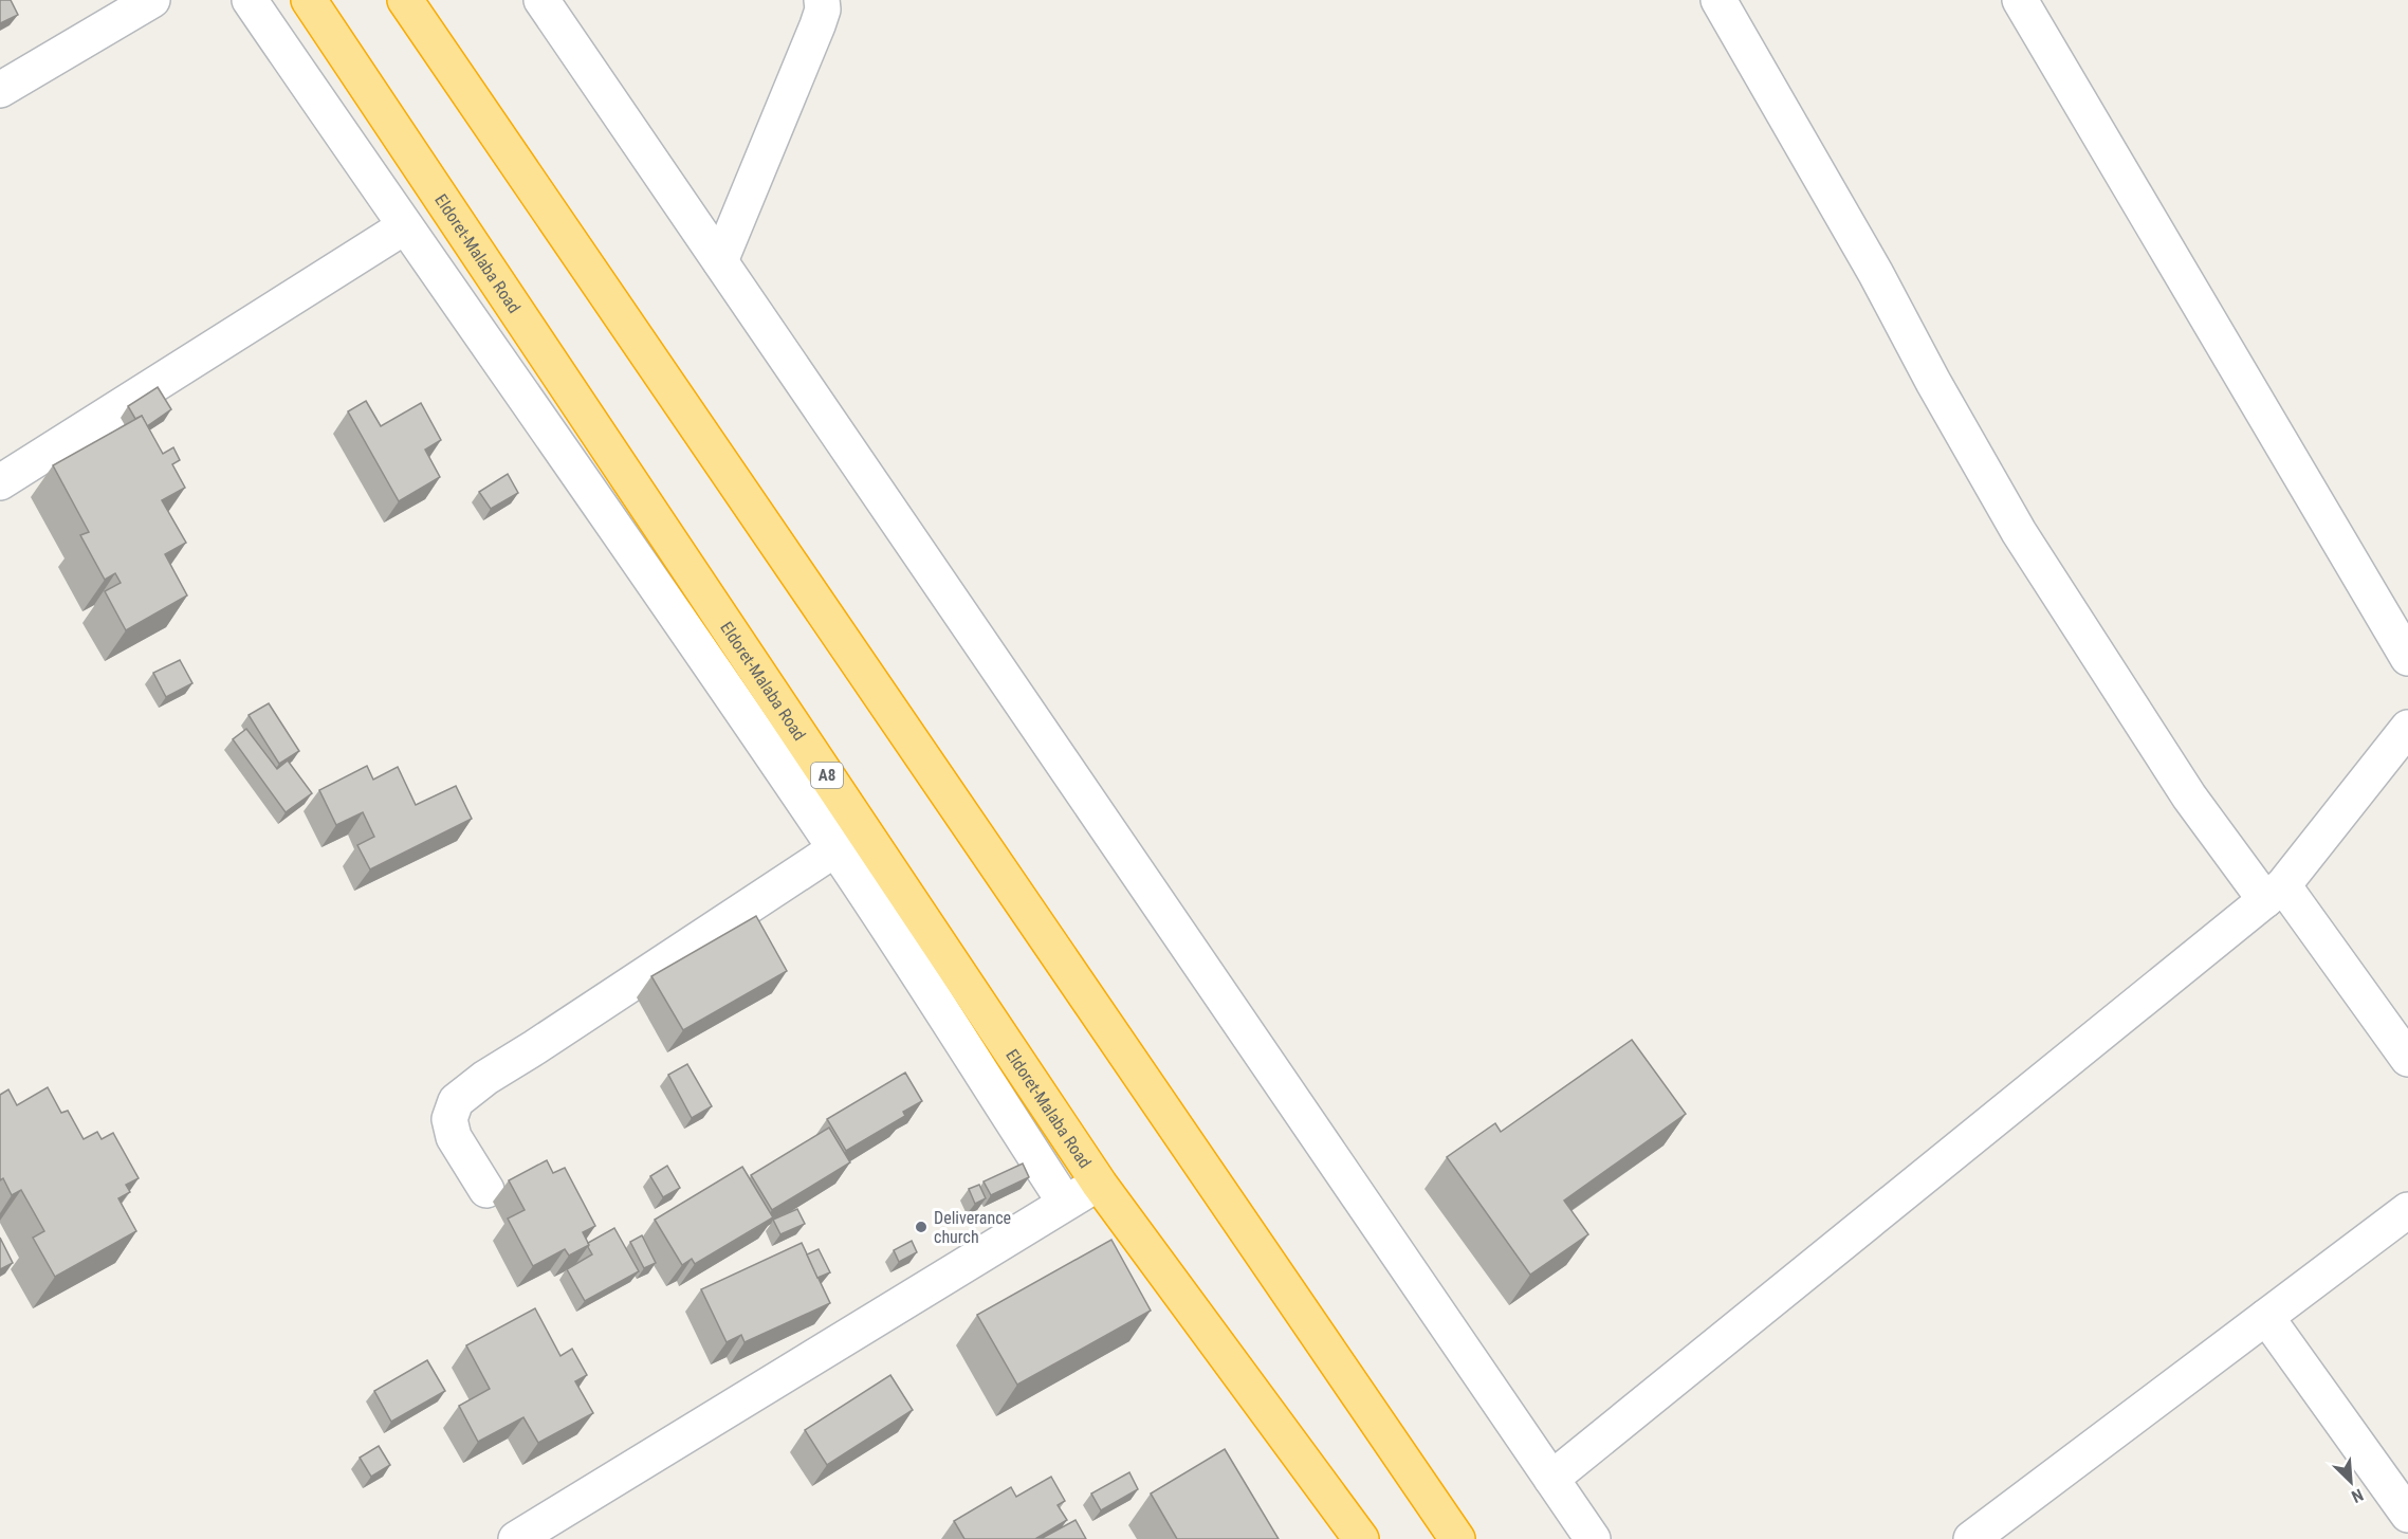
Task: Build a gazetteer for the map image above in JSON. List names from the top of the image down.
{
  "streets": {
    "highway": ["Eldoret-Malaba Road", "A8"]
  },
  "places": ["Deliverance church"],
  "north": "bottom right"
}
